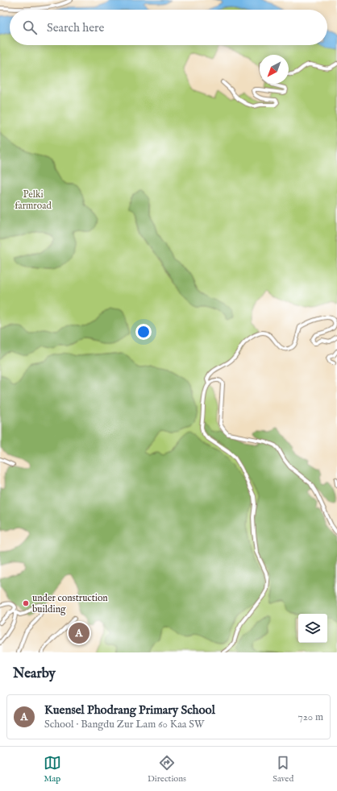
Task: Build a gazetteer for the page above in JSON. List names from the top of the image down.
{
  "parks": ["Pelki farmroad"],
  "places": ["under construction building"],
  "north": "bottom left",
  "page": {
    "search": "Search here",
    "pins": "A",
    "heading": "Nearby",
    "list": [
      {
        "mark": "A",
        "name": "Kuensel Phodrang Primary School",
        "note": "School · Bangdu Zur Lam 60 Kaa SW",
        "value": "720 m"
      }
    ],
    "nav": ["Map", "Directions", "Saved"]
  }
}
